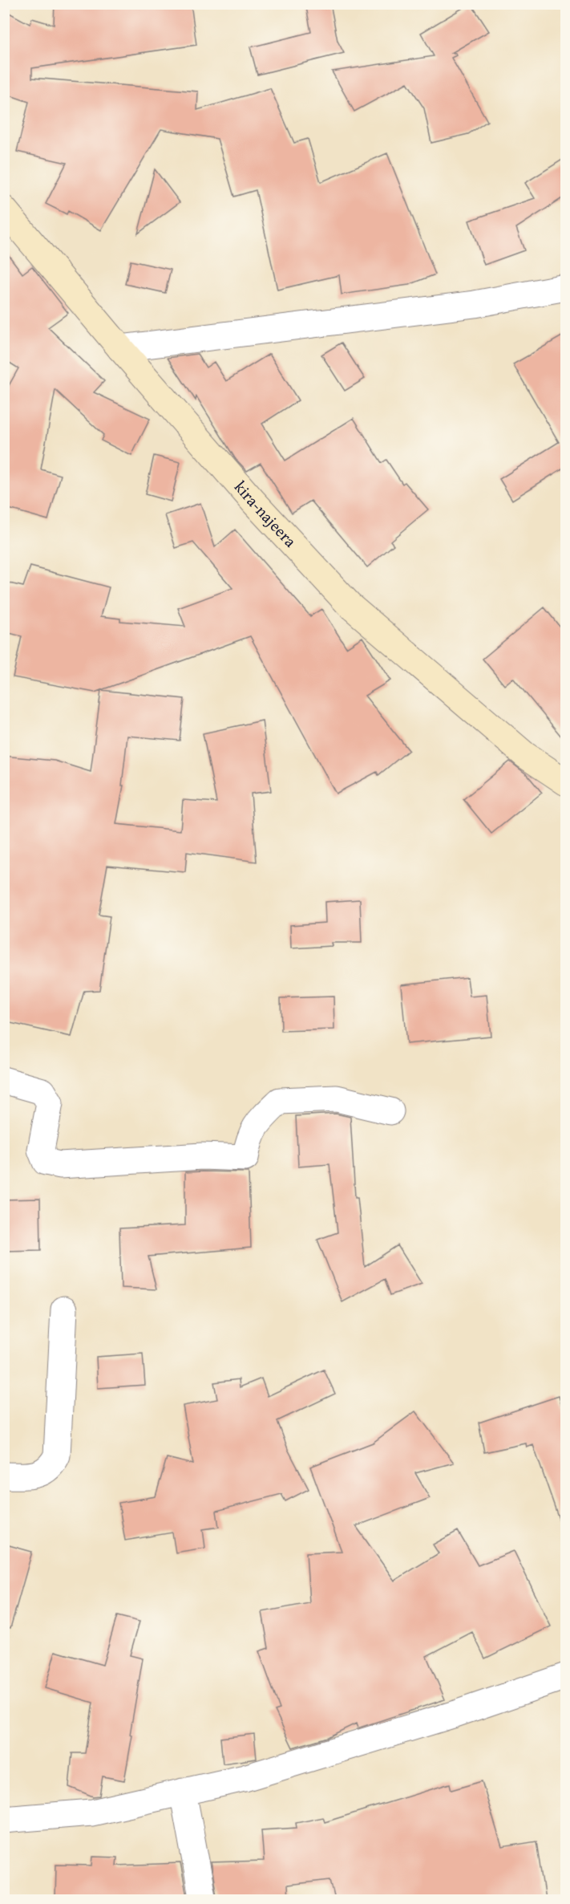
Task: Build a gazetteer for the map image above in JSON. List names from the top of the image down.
{
  "streets": {
    "street": ["kira-najeera"]
  }
}
